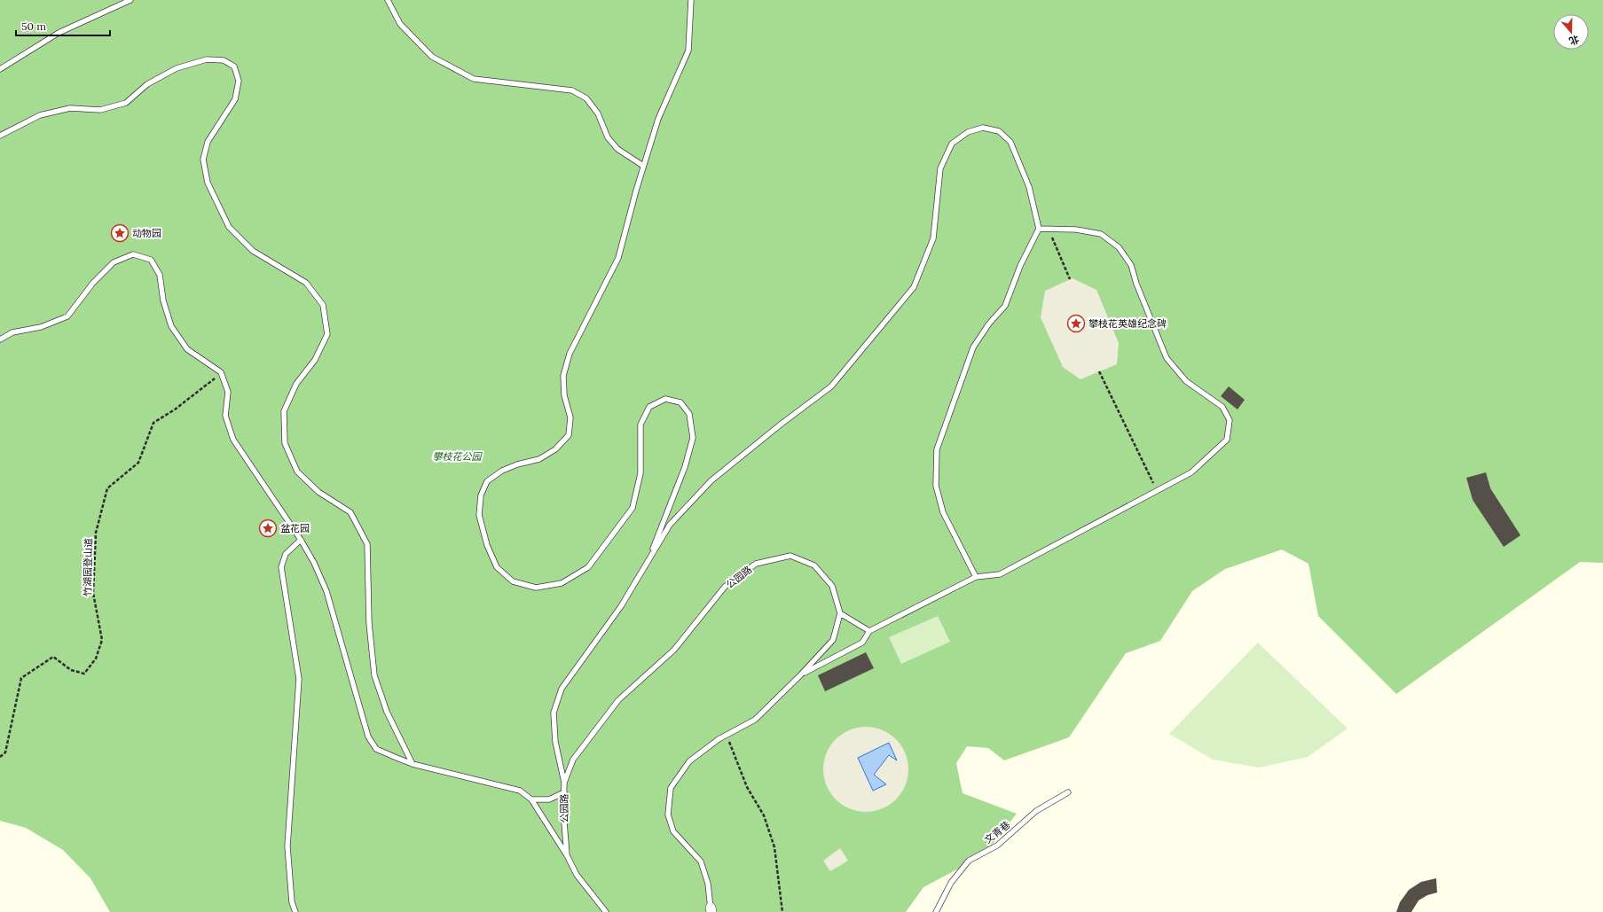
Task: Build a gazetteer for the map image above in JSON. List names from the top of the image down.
{
  "streets": {
    "lane": ["公园路", "文青巷"],
    "path": ["竹湖园登山道"]
  },
  "parks": ["攀枝花公园"],
  "places": {
    "place": ["动物园", "攀枝花英雄纪念碑", "盆花园"]
  },
  "scale_bar": "50 m",
  "north": "bottom"
}
